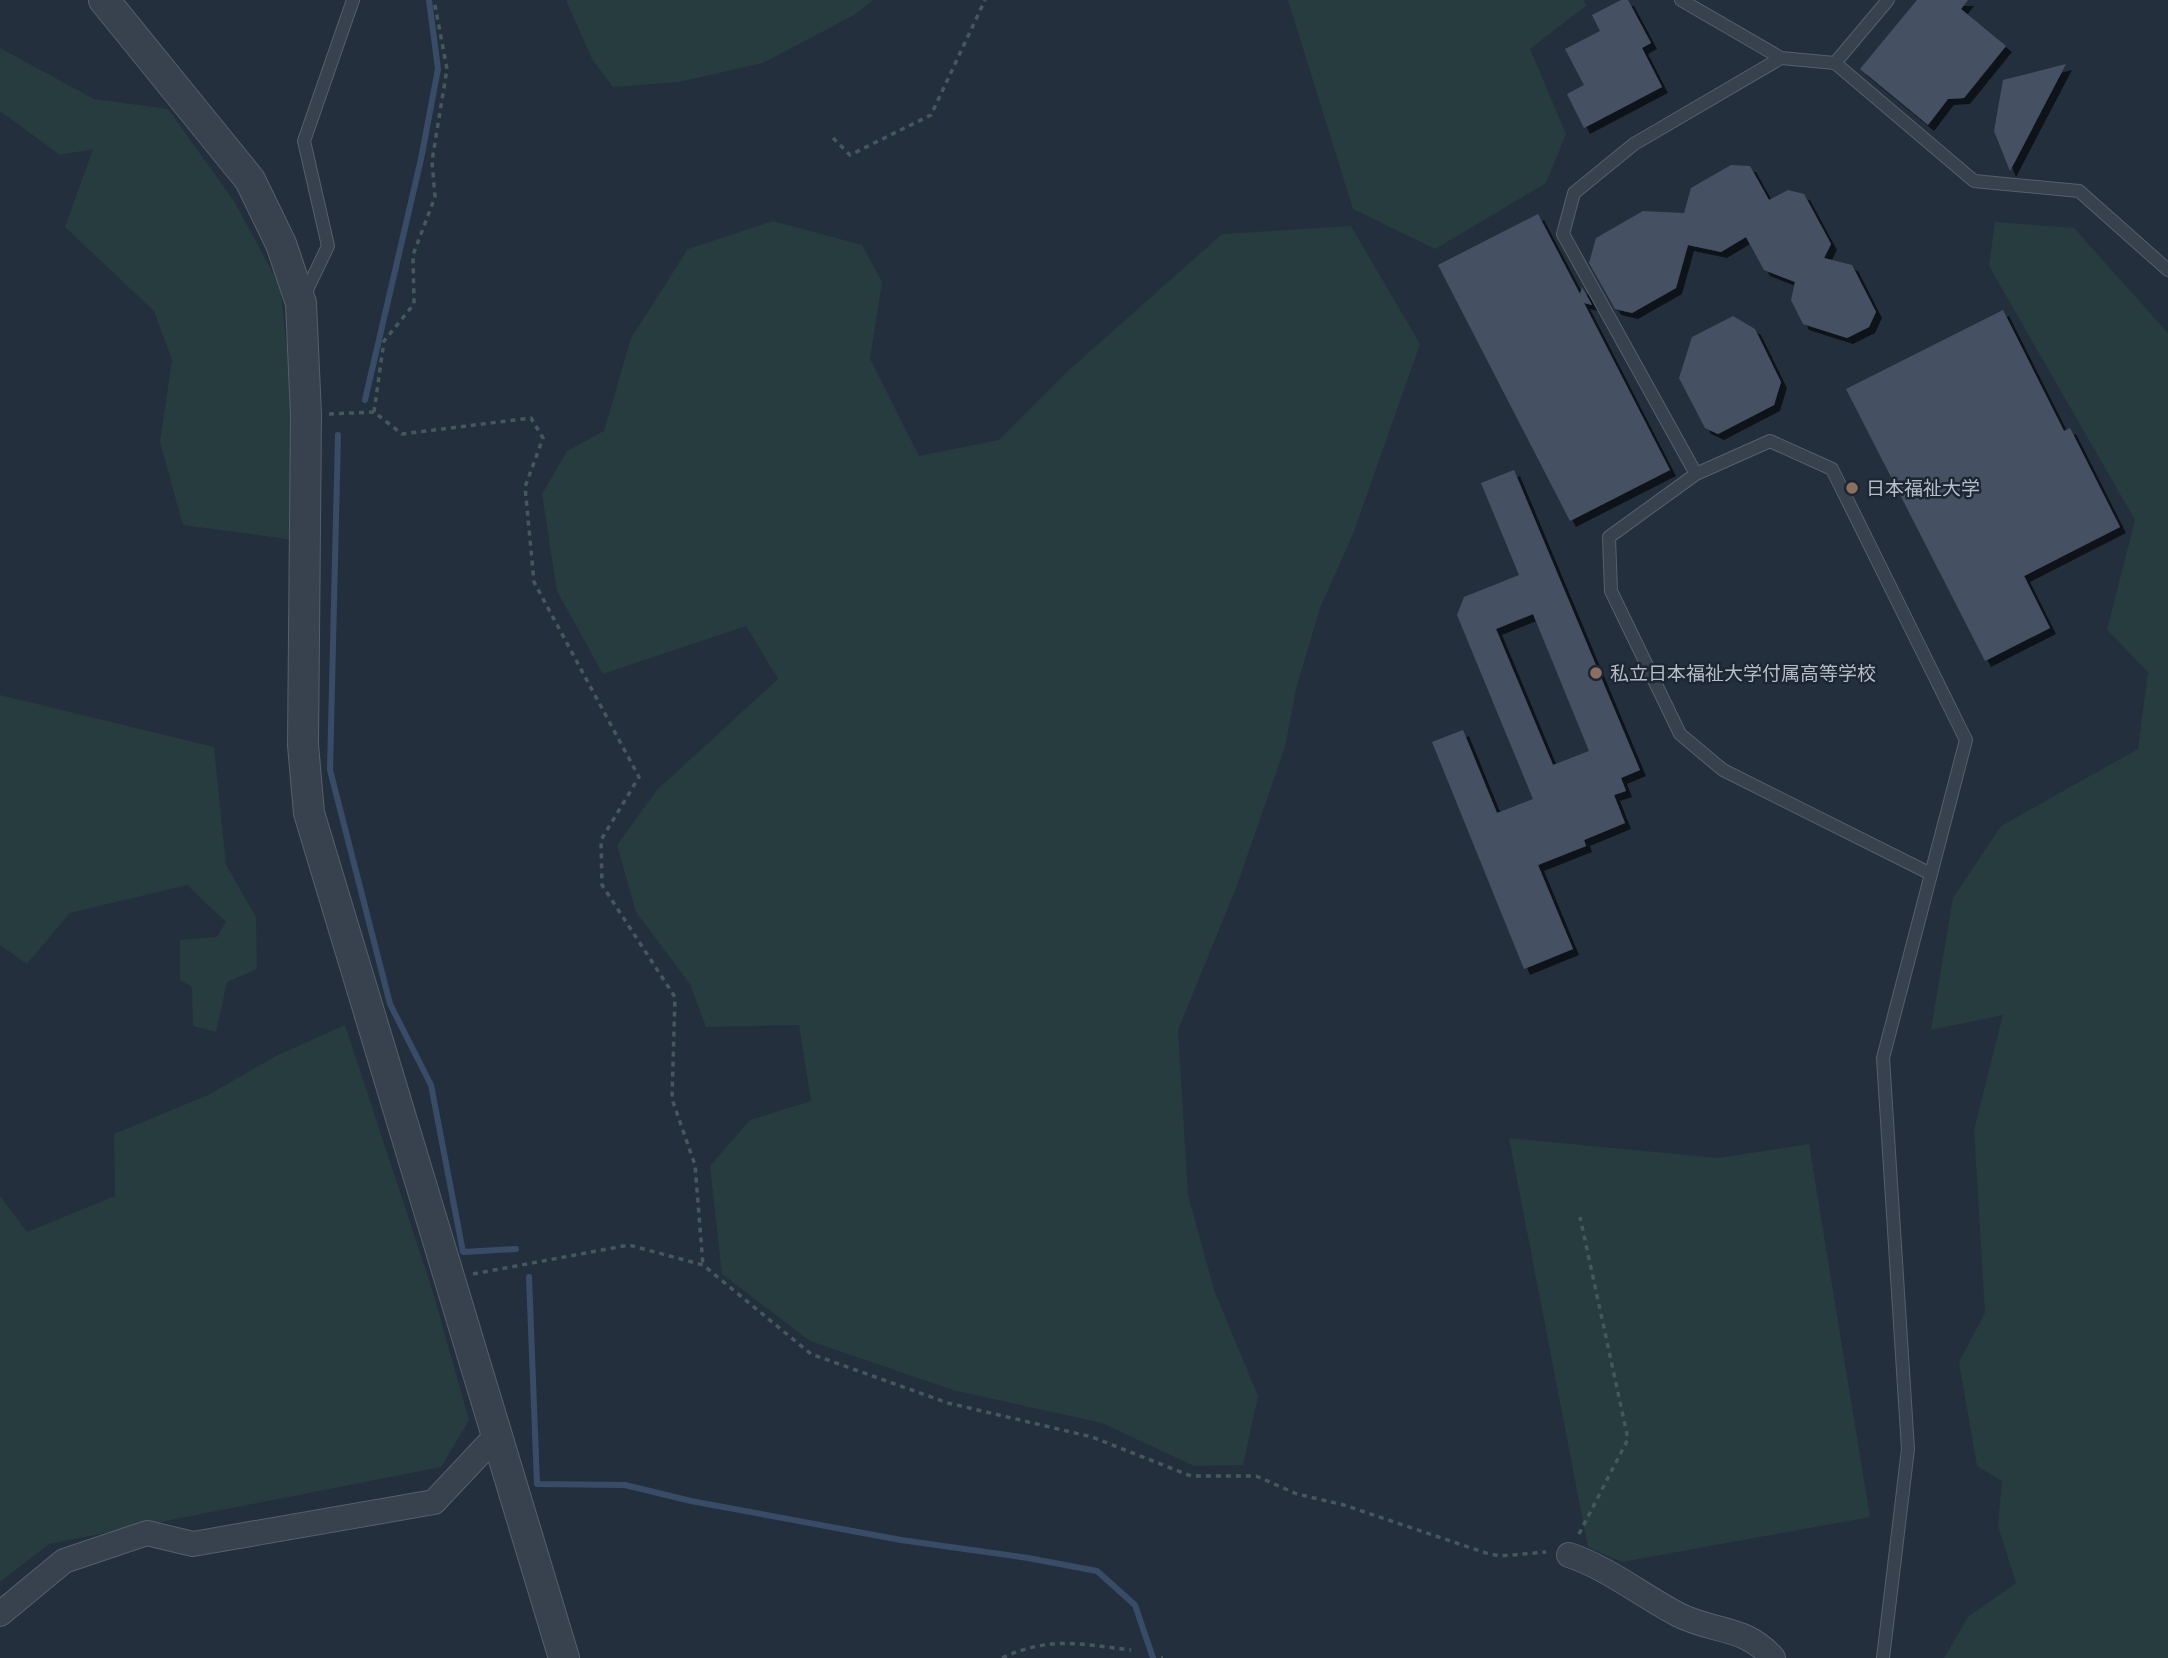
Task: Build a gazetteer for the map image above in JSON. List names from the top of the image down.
{
  "places": ["日本福祉大学", "私立日本福祉大学付属高等学校"]
}
